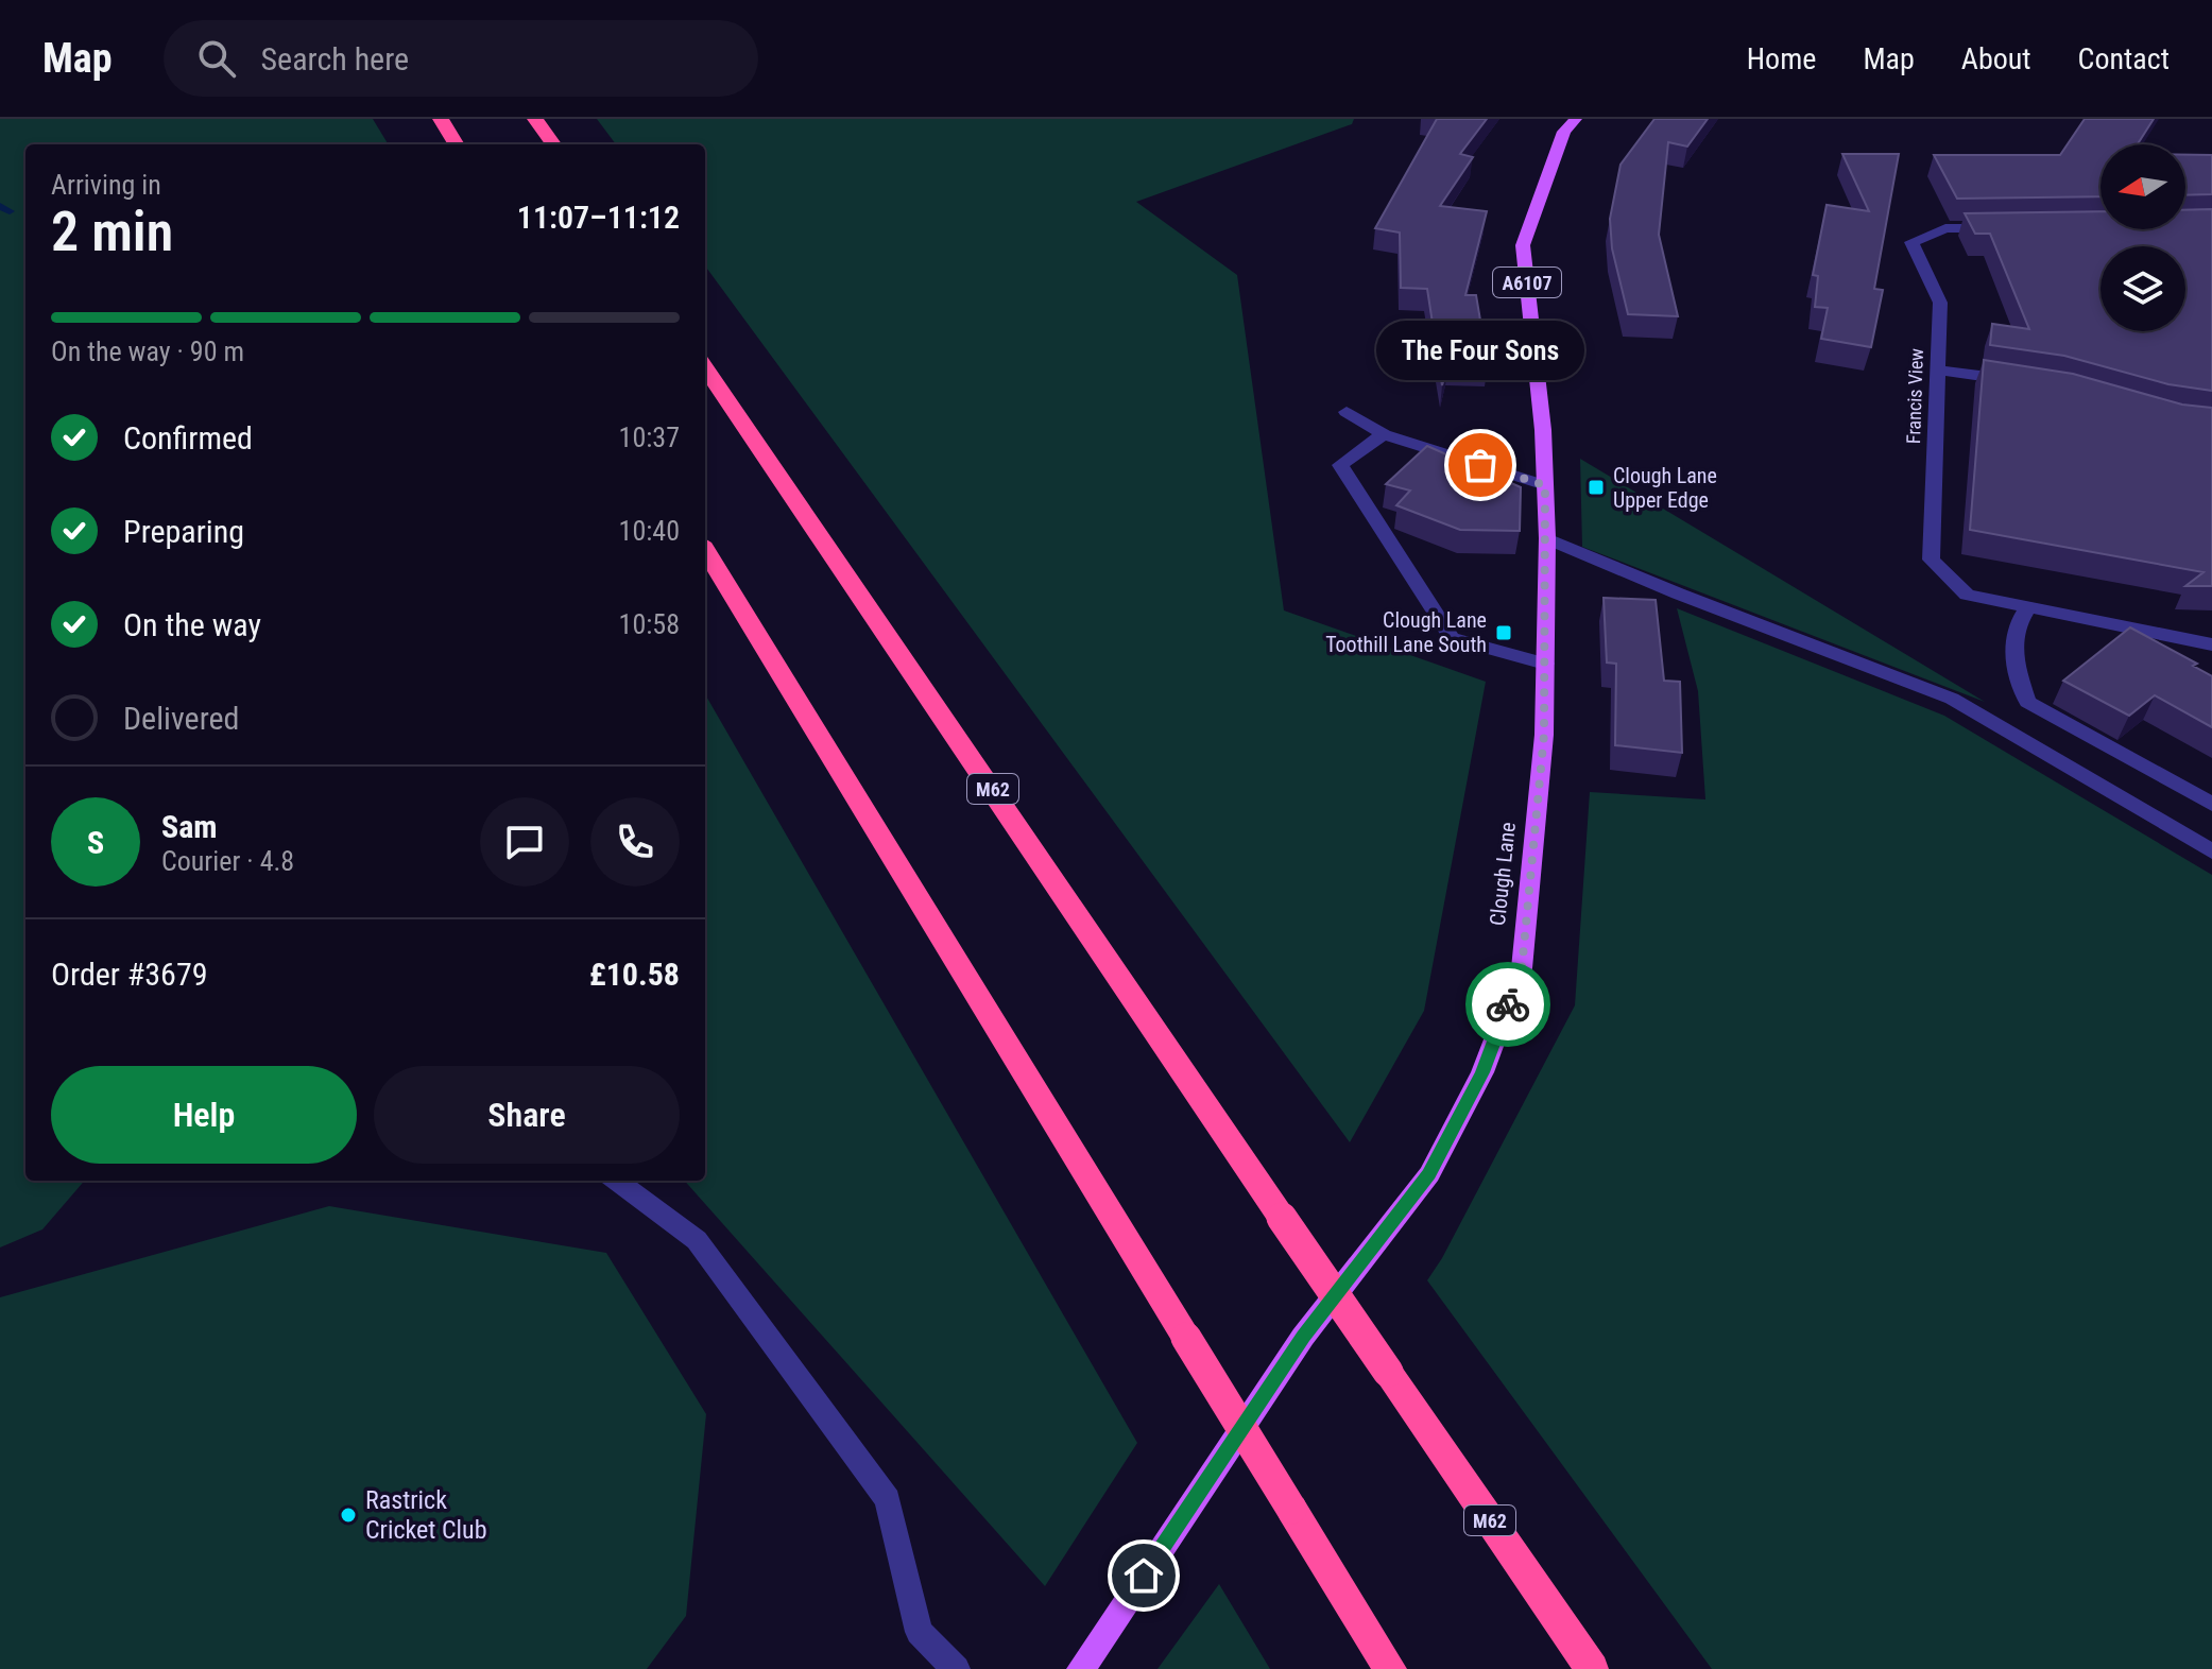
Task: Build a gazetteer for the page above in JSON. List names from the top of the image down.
{
  "streets": {
    "highway": ["M62"],
    "main road": ["A6107", "Clough Lane"],
    "street": ["Francis View"]
  },
  "places": {
    "other": ["The Four Sons", "Rastrick Cricket Club"],
    "transit": ["Clough Lane Upper Edge", "Clough Lane Toothill Lane South"]
  },
  "north": "left",
  "page": {
    "header": "Map",
    "search": "Search here",
    "nav": [
      "Home",
      "Map",
      "About",
      "Contact"
    ],
    "heading": ["2 min", "Arriving in", "11:07–11:12"],
    "panel": [
      "Sam",
      "Courier · 4.8",
      "Order #3679",
      "£10.58"
    ],
    "bar": "On the way · 90 m",
    "bubble": "The Four Sons",
    "list": [
      ["Confirmed", "10:37"],
      ["Preparing", "10:40"],
      ["On the way", "10:58"],
      "Delivered"
    ],
    "round": "S",
    "buttons": ["Help", "Share"]
  }
}
